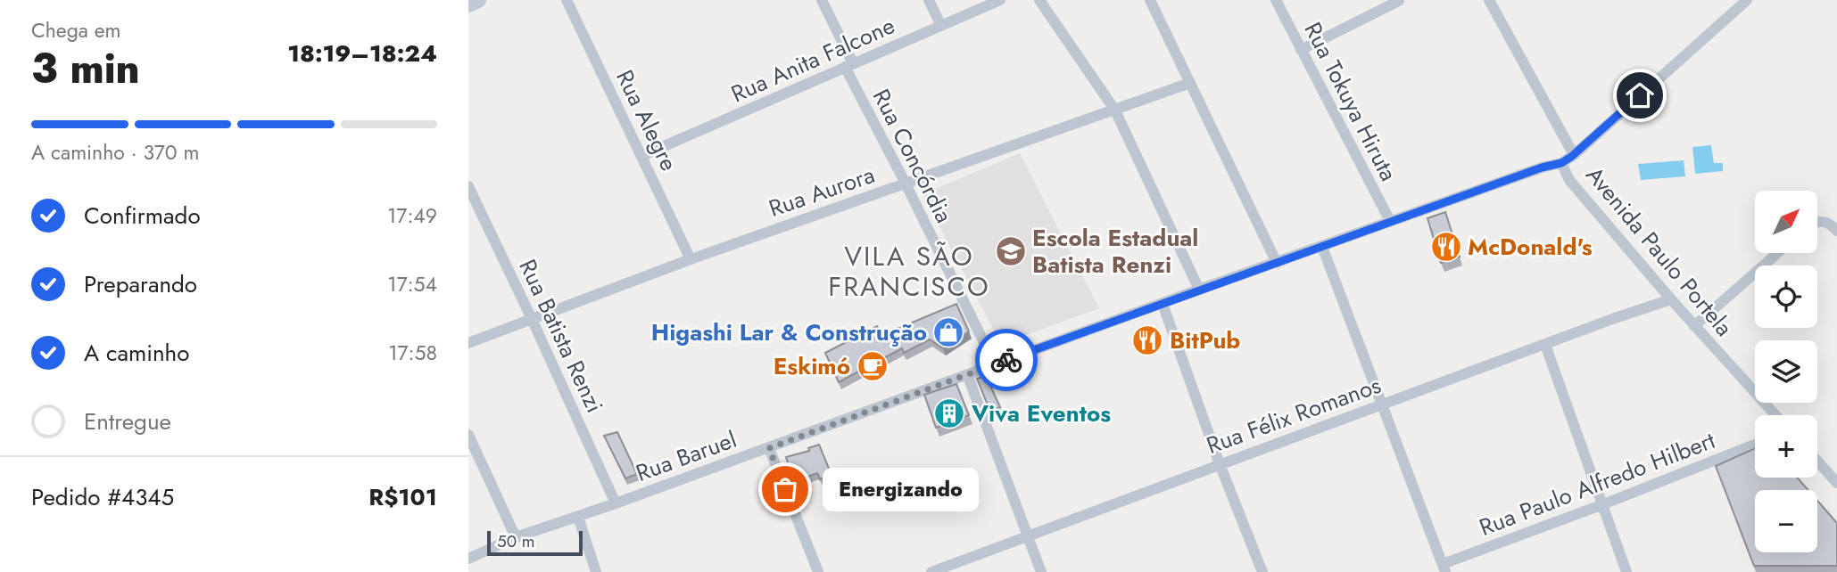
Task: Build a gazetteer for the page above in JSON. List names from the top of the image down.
{
  "streets": {
    "street": [
      "Rua Anita Falcone",
      "Rua Tokuya Hiruta",
      "Rua Alegre",
      "Rua Concórdia",
      "Rua Aurora",
      "Avenida Paulo Portela",
      "Rua Batista Renzi",
      "Rua Félix Romanos",
      "Rua Baruel",
      "Rua Paulo Alfredo Hilbert"
    ]
  },
  "crossings": [
    ["Rua Anita Falcone", "Rua Alegre"],
    ["Rua Anita Falcone", "Rua Concórdia"],
    ["Rua Tokuya Hiruta", "Rua Baruel"],
    ["Rua Alegre", "Rua Aurora"],
    ["Rua Concórdia", "Rua Aurora"],
    ["Rua Concórdia", "Rua Baruel"],
    ["Rua Aurora", "Rua Batista Renzi"],
    ["Avenida Paulo Portela", "Rua Félix Romanos"],
    ["Avenida Paulo Portela", "Rua Baruel"],
    ["Rua Batista Renzi", "Rua Baruel"]
  ],
  "districts": ["VILA SÃO FRANCISCO"],
  "places": {
    "restaurant": ["McDonald's", "BitPub"],
    "school or university": ["Escola Estadual Batista Renzi"],
    "shop": ["Higashi Lar & Construção"],
    "cafe": ["Eskimó"],
    "building": ["Viva Eventos"],
    "other": ["Energizando"]
  },
  "scale_bar": "50 m",
  "north": "top right",
  "page": {
    "heading": ["3 min", "Chega em", "18:19–18:24"],
    "panel": ["Pedido #4345", "R$101"],
    "bar": "A caminho · 370 m",
    "list": [
      ["Confirmado", "17:49"],
      ["Preparando", "17:54"],
      ["A caminho", "17:58"],
      "Entregue"
    ],
    "map_buttons": ["+", "−"],
    "bubble": "Energizando",
    "scale": "50 m"
  }
}
